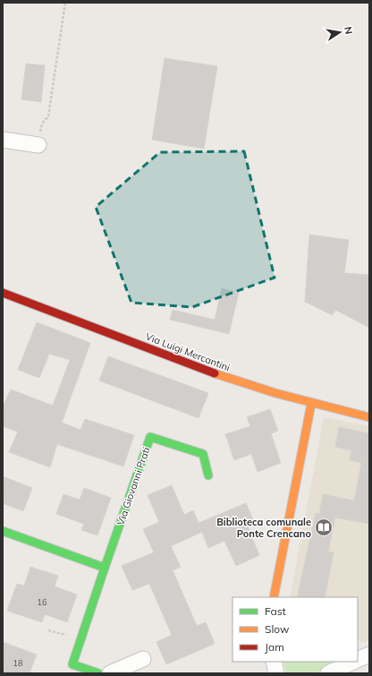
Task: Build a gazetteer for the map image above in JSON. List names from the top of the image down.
{
  "streets": {
    "street": ["Via Luigi Mercantini", "Via Giovanni Prati"]
  },
  "places": {
    "library": ["Biblioteca comunale Ponte Crencano"]
  },
  "house_numbers": ["16", "18"],
  "legend": ["Fast", "Slow", "Jam"],
  "north": "right"
}
